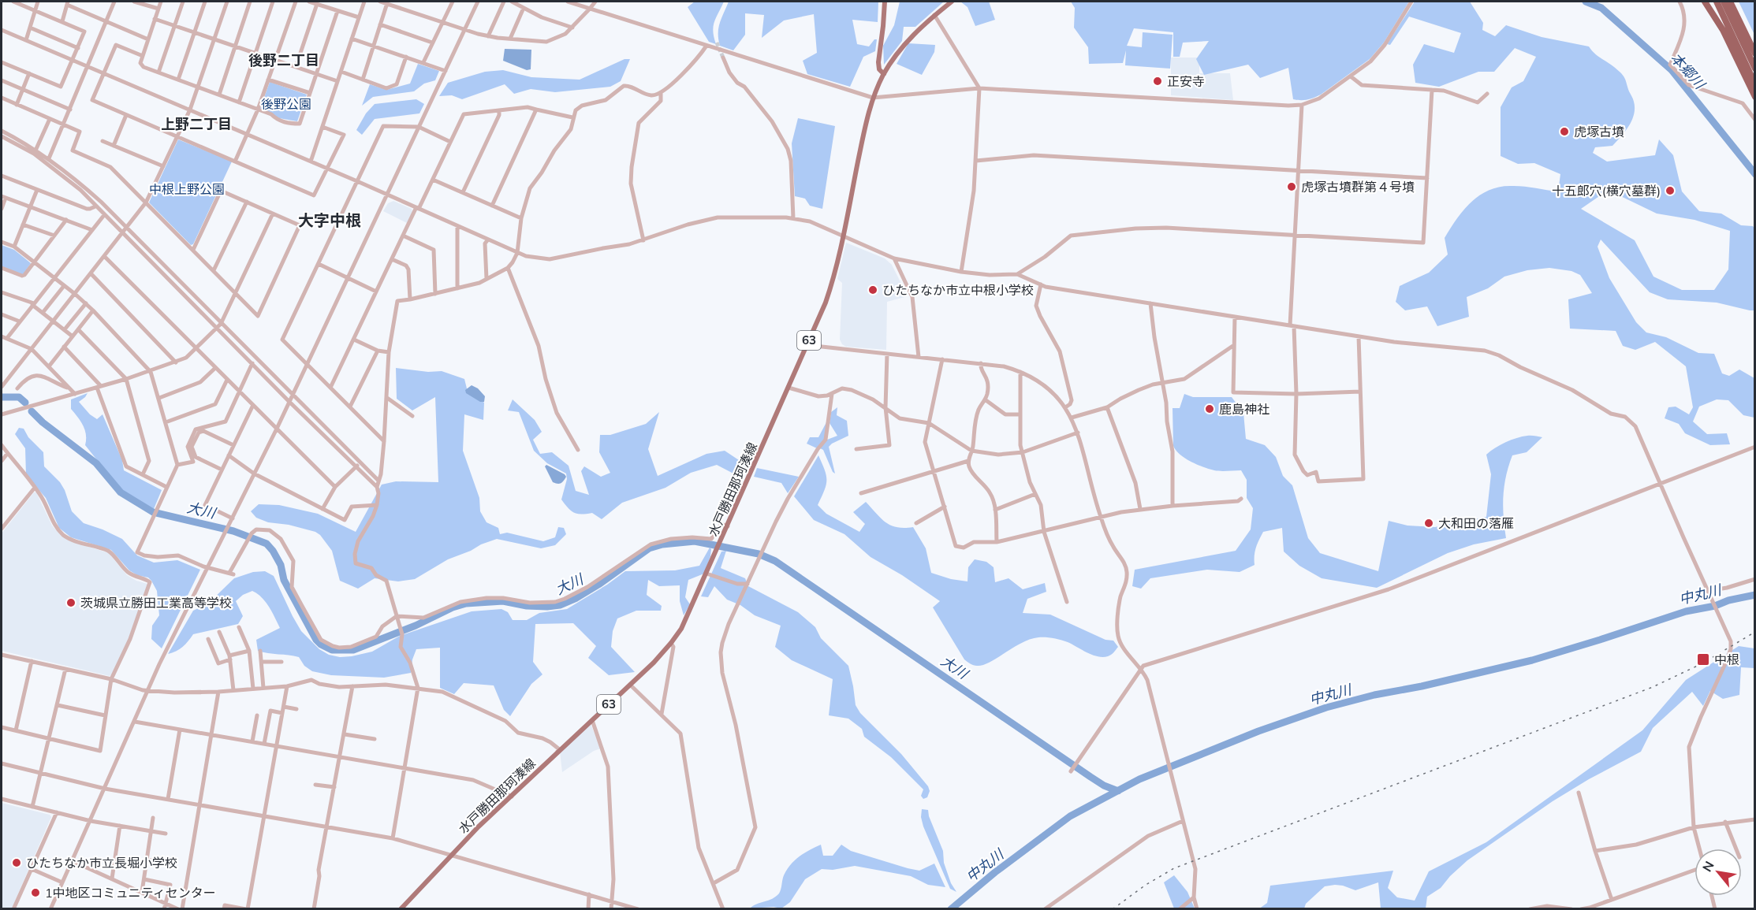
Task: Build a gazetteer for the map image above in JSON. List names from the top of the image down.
{
  "streets": {
    "main road": ["63", "水戸勝田那珂湊線"]
  },
  "districts": ["後野二丁目", "上野二丁目", "大字中根"],
  "water": ["本郷川", "大川", "中丸川"],
  "parks": ["後野公園", "中根上野公園"],
  "places": {
    "other": [
      "正安寺",
      "虎塚古墳",
      "虎塚古墳群第４号墳",
      "十五郎穴(横穴墓群)",
      "ひたちなか市立中根小学校",
      "鹿島神社",
      "大和田の落雁",
      "茨城県立勝田工業高等学校",
      "ひたちなか市立長堀小学校",
      "1中地区コミュニティセンター"
    ],
    "transit": ["中根"]
  },
  "north": "top left"
}
